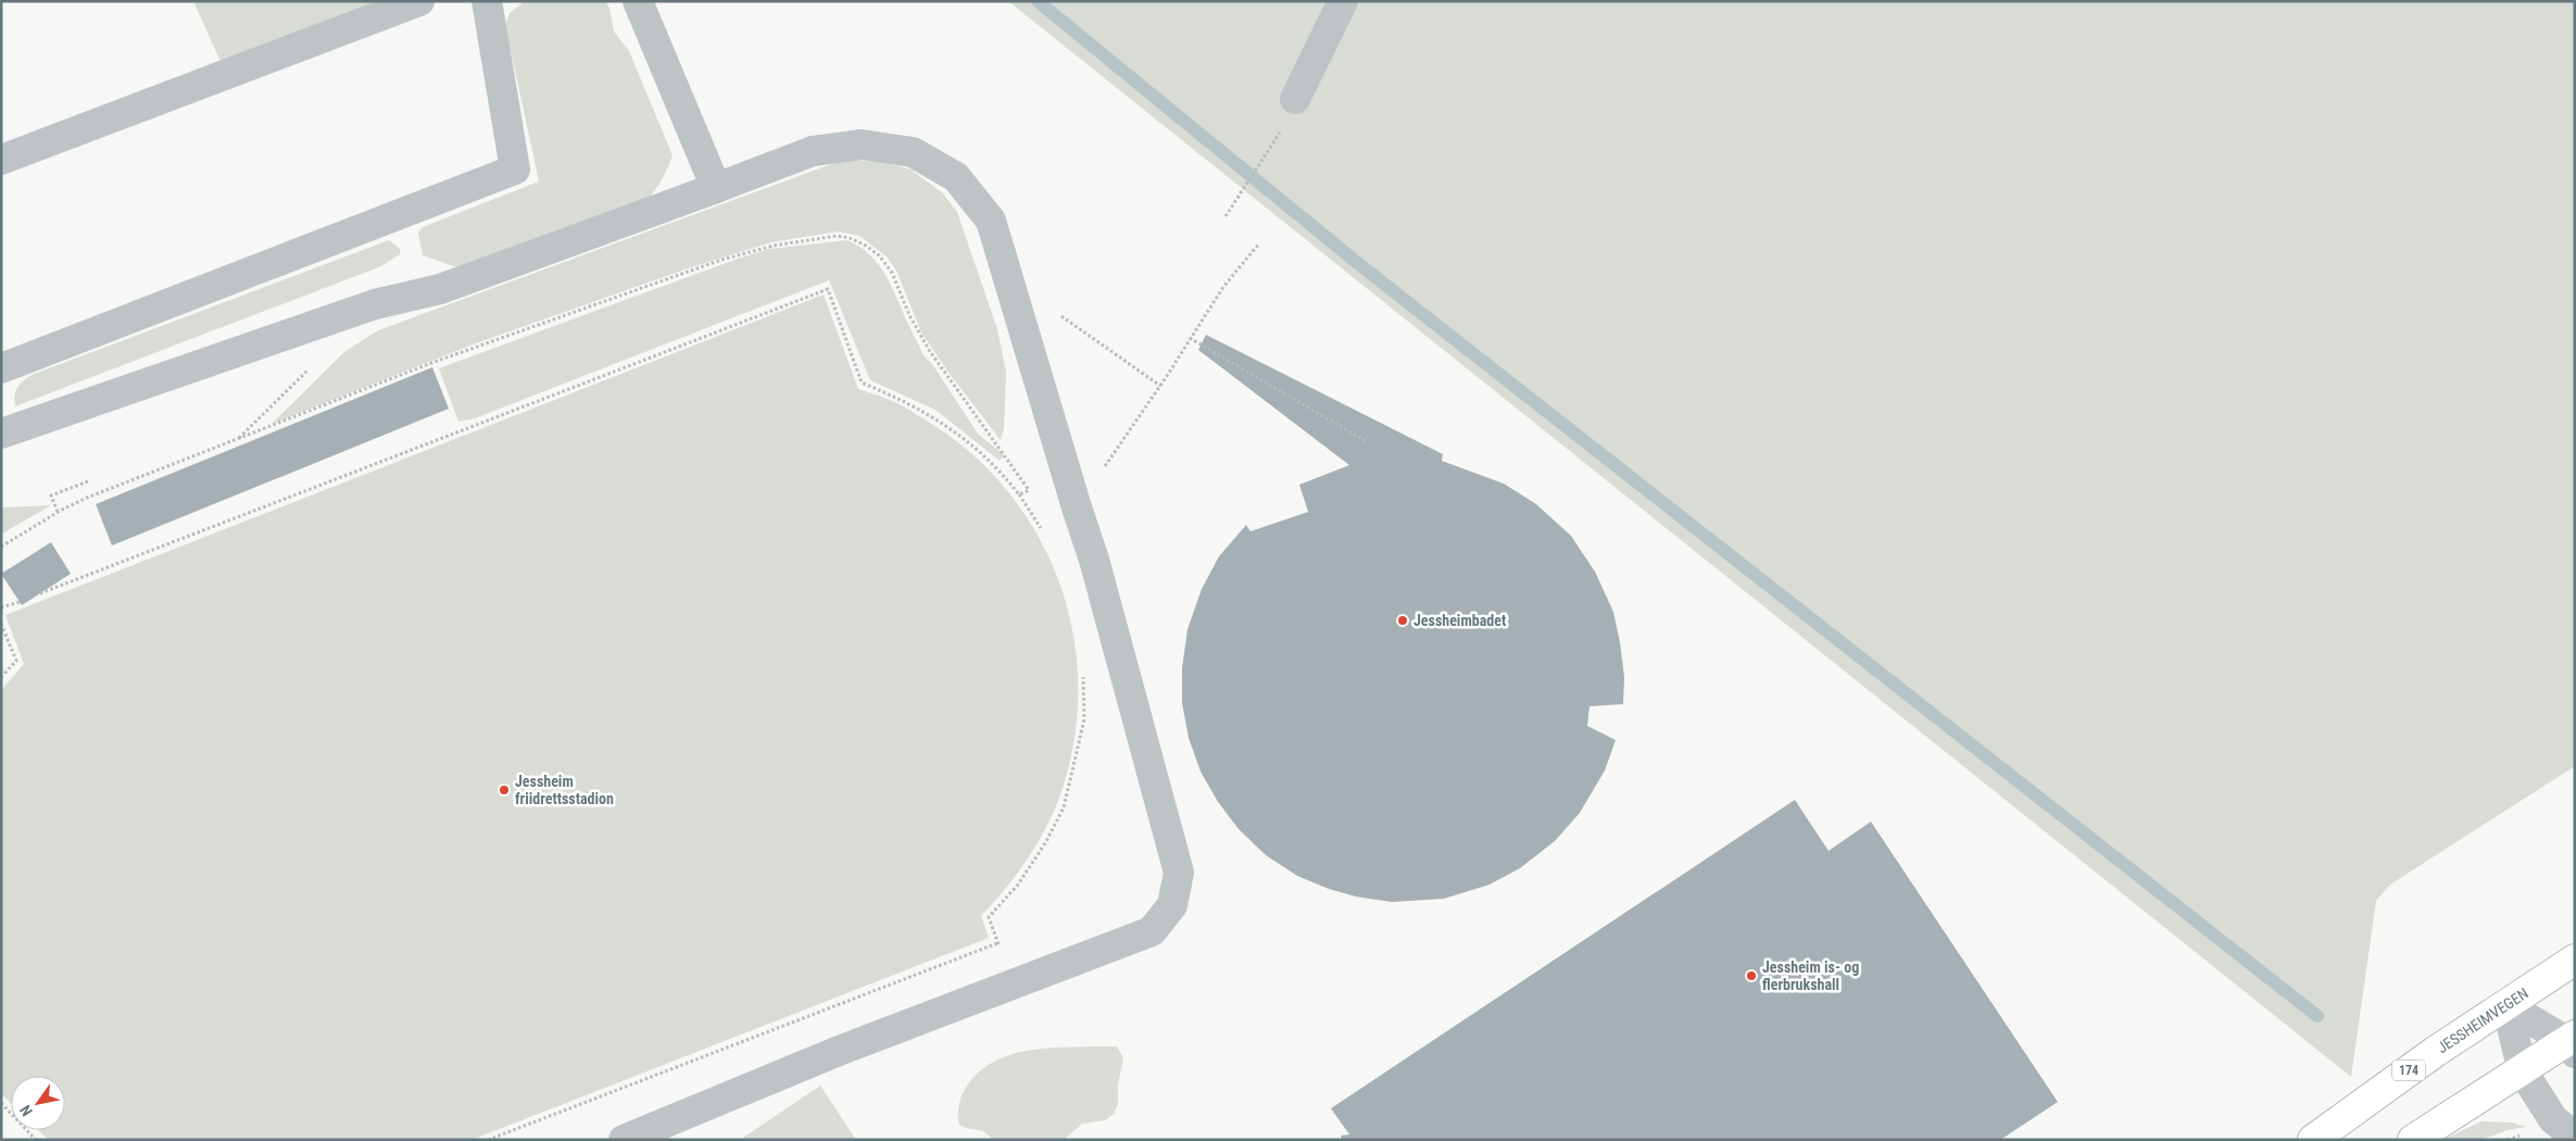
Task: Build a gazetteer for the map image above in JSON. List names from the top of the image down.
{
  "streets": {
    "main road": ["JESSHEIMVEGEN", "174"]
  },
  "places": ["Jessheimbadet", "Jessheim friidrettsstadion", "Jessheim is- og flerbrukshall"],
  "north": "bottom left"
}
